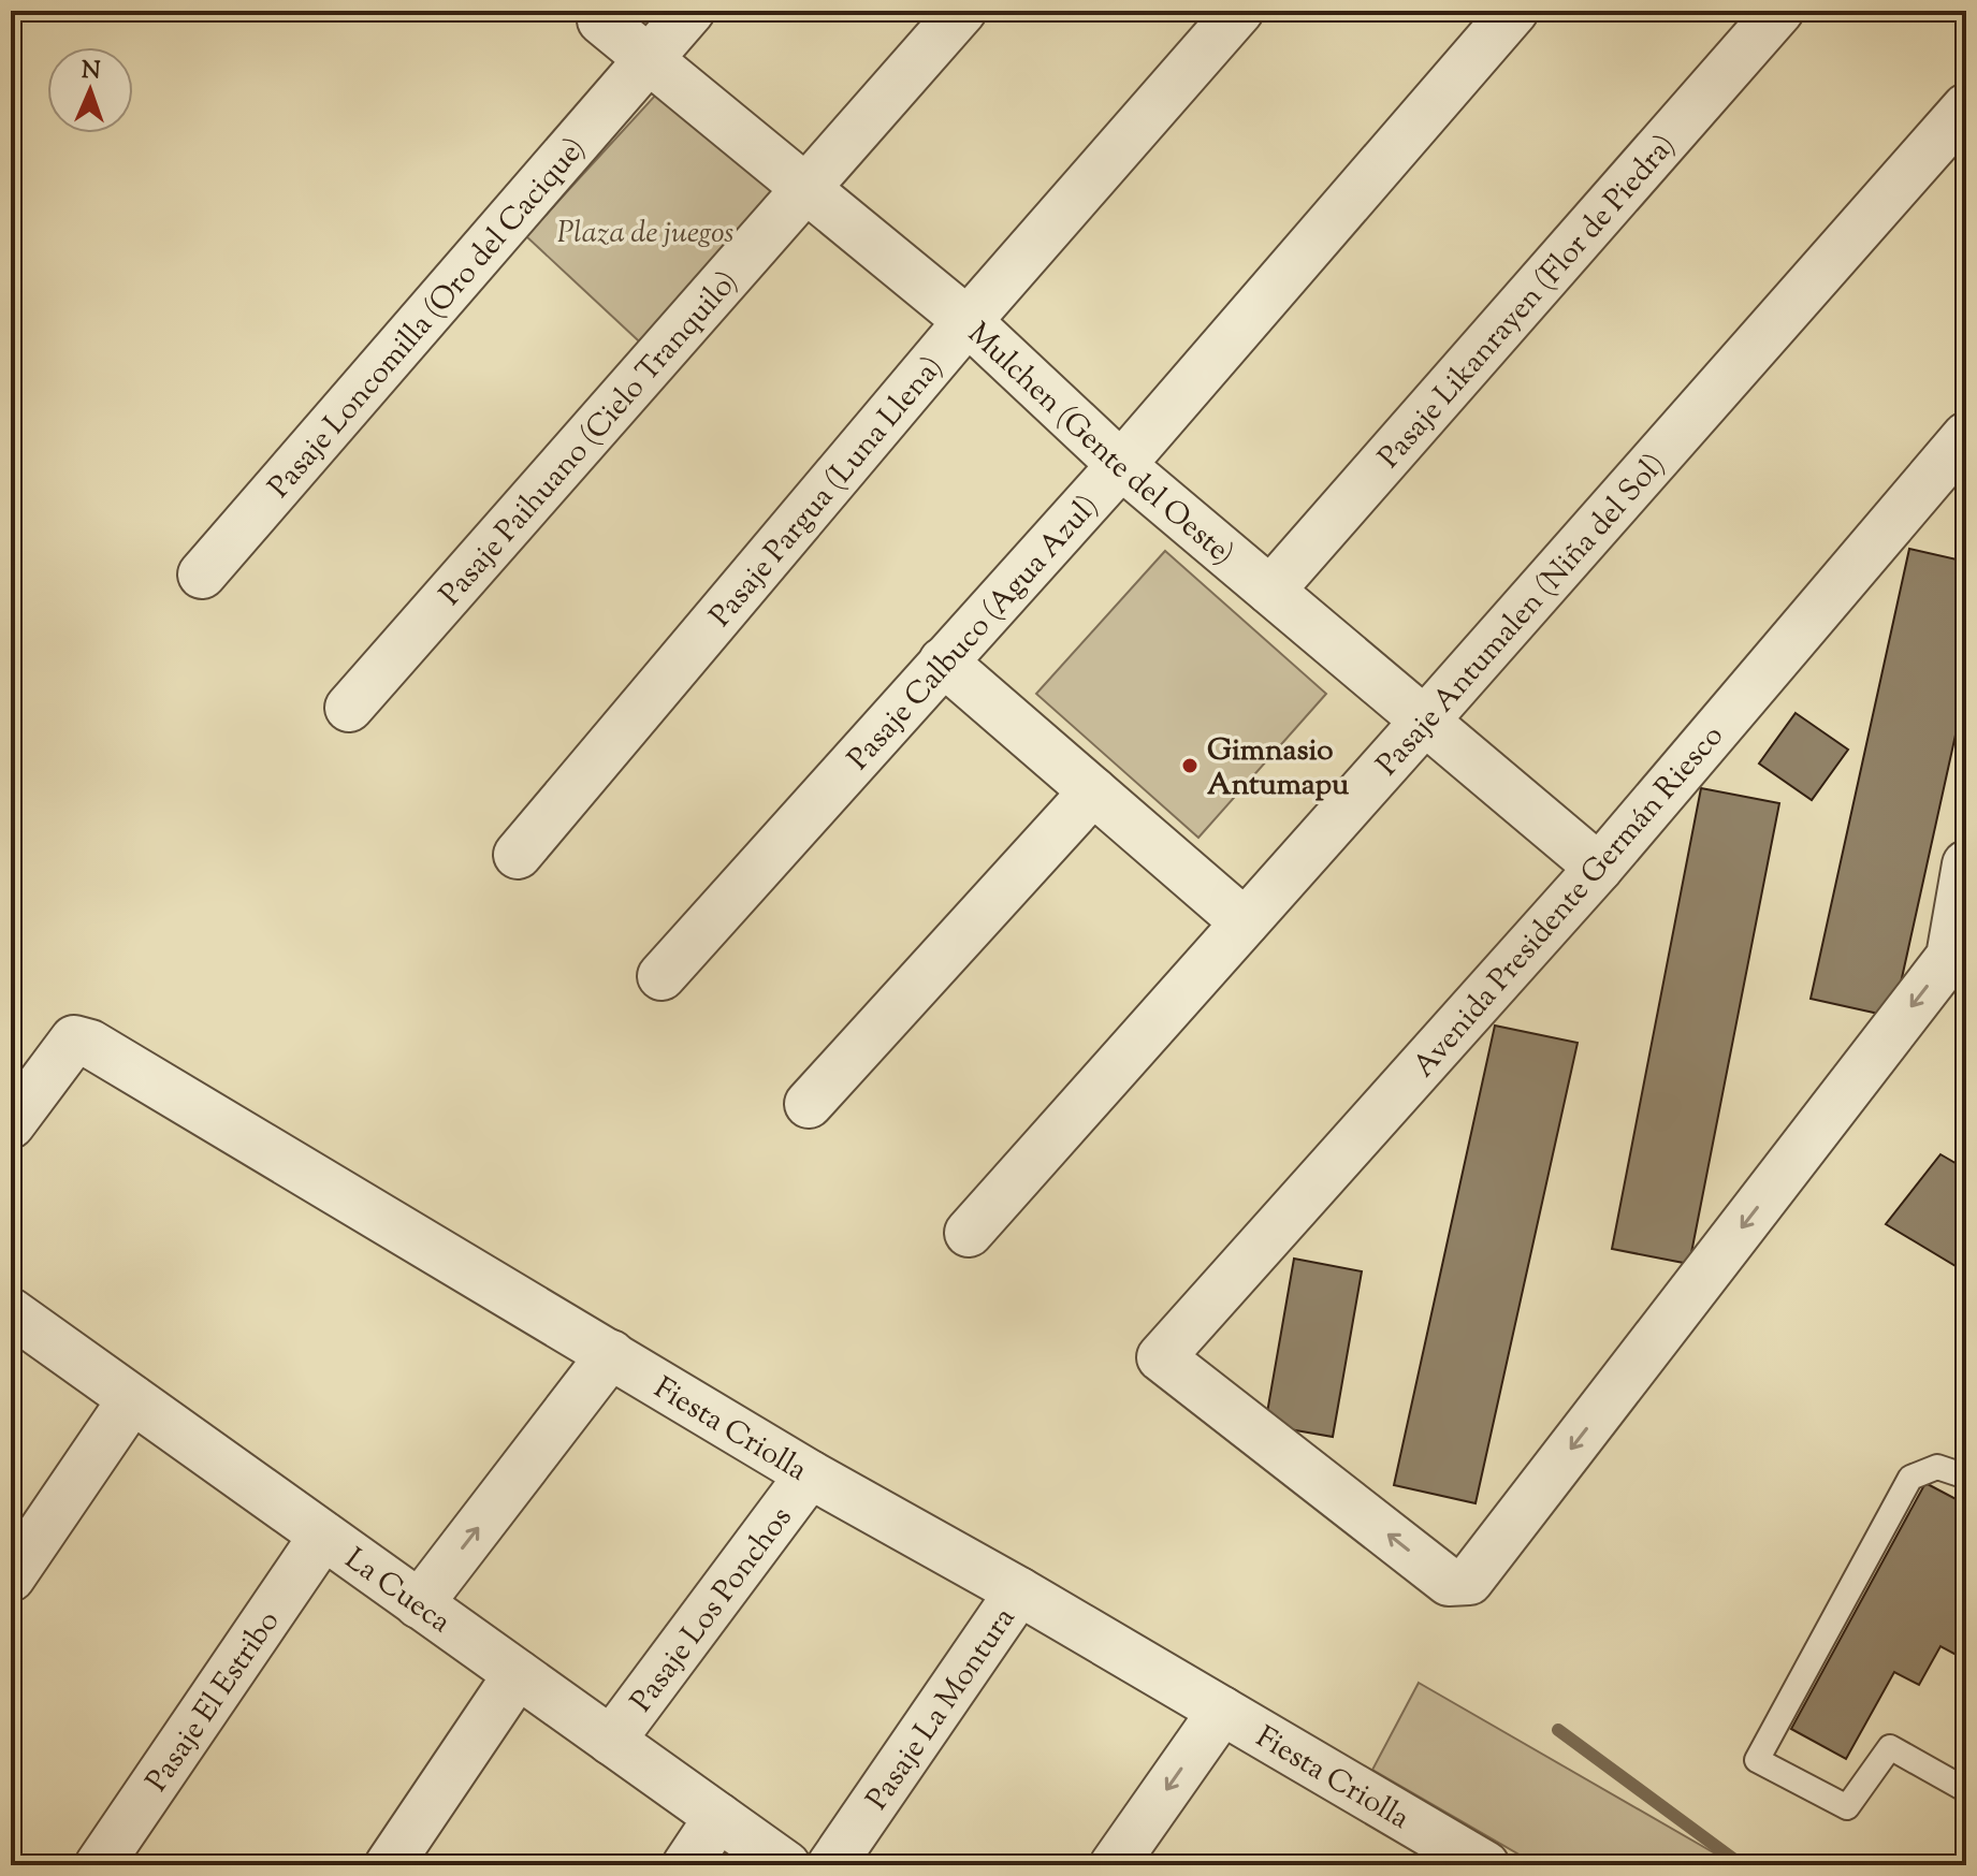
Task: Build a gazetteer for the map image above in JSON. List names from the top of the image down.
{
  "streets": {
    "street": [
      "Pasaje Likanrayen (Flor de Piedra)",
      "Pasaje Loncomilla (Oro del Cacique)",
      "Pasaje Paihuano (Cielo Tranquilo)",
      "Mulchen (Gente del Oeste)",
      "Pasaje Pargua (Luna Llena)",
      "Pasaje Antumalen (Niña del Sol)",
      "Pasaje Calbuco (Agua Azul)",
      "Avenida Presidente Germán Riesco",
      "Fiesta Criolla",
      "La Cueca",
      "Pasaje Los Ponchos",
      "Pasaje El Estribo",
      "Pasaje La Montura"
    ]
  },
  "crossings": [
    ["Pasaje Likanrayen (Flor de Piedra)", "Mulchen (Gente del Oeste)"],
    ["Pasaje Loncomilla (Oro del Cacique)", "Mulchen (Gente del Oeste)"],
    ["Pasaje Paihuano (Cielo Tranquilo)", "Mulchen (Gente del Oeste)"],
    ["Mulchen (Gente del Oeste)", "Pasaje Pargua (Luna Llena)"],
    ["Mulchen (Gente del Oeste)", "Pasaje Antumalen (Niña del Sol)"],
    ["Mulchen (Gente del Oeste)", "Pasaje Calbuco (Agua Azul)"],
    ["Mulchen (Gente del Oeste)", "Avenida Presidente Germán Riesco"],
    ["Fiesta Criolla", "Pasaje Los Ponchos"],
    ["Fiesta Criolla", "Pasaje La Montura"],
    ["La Cueca", "Pasaje Los Ponchos"],
    ["La Cueca", "Pasaje El Estribo"]
  ],
  "parks": ["Plaza de juegos"],
  "places": ["Gimnasio Antumapu"],
  "north": "top"
}
